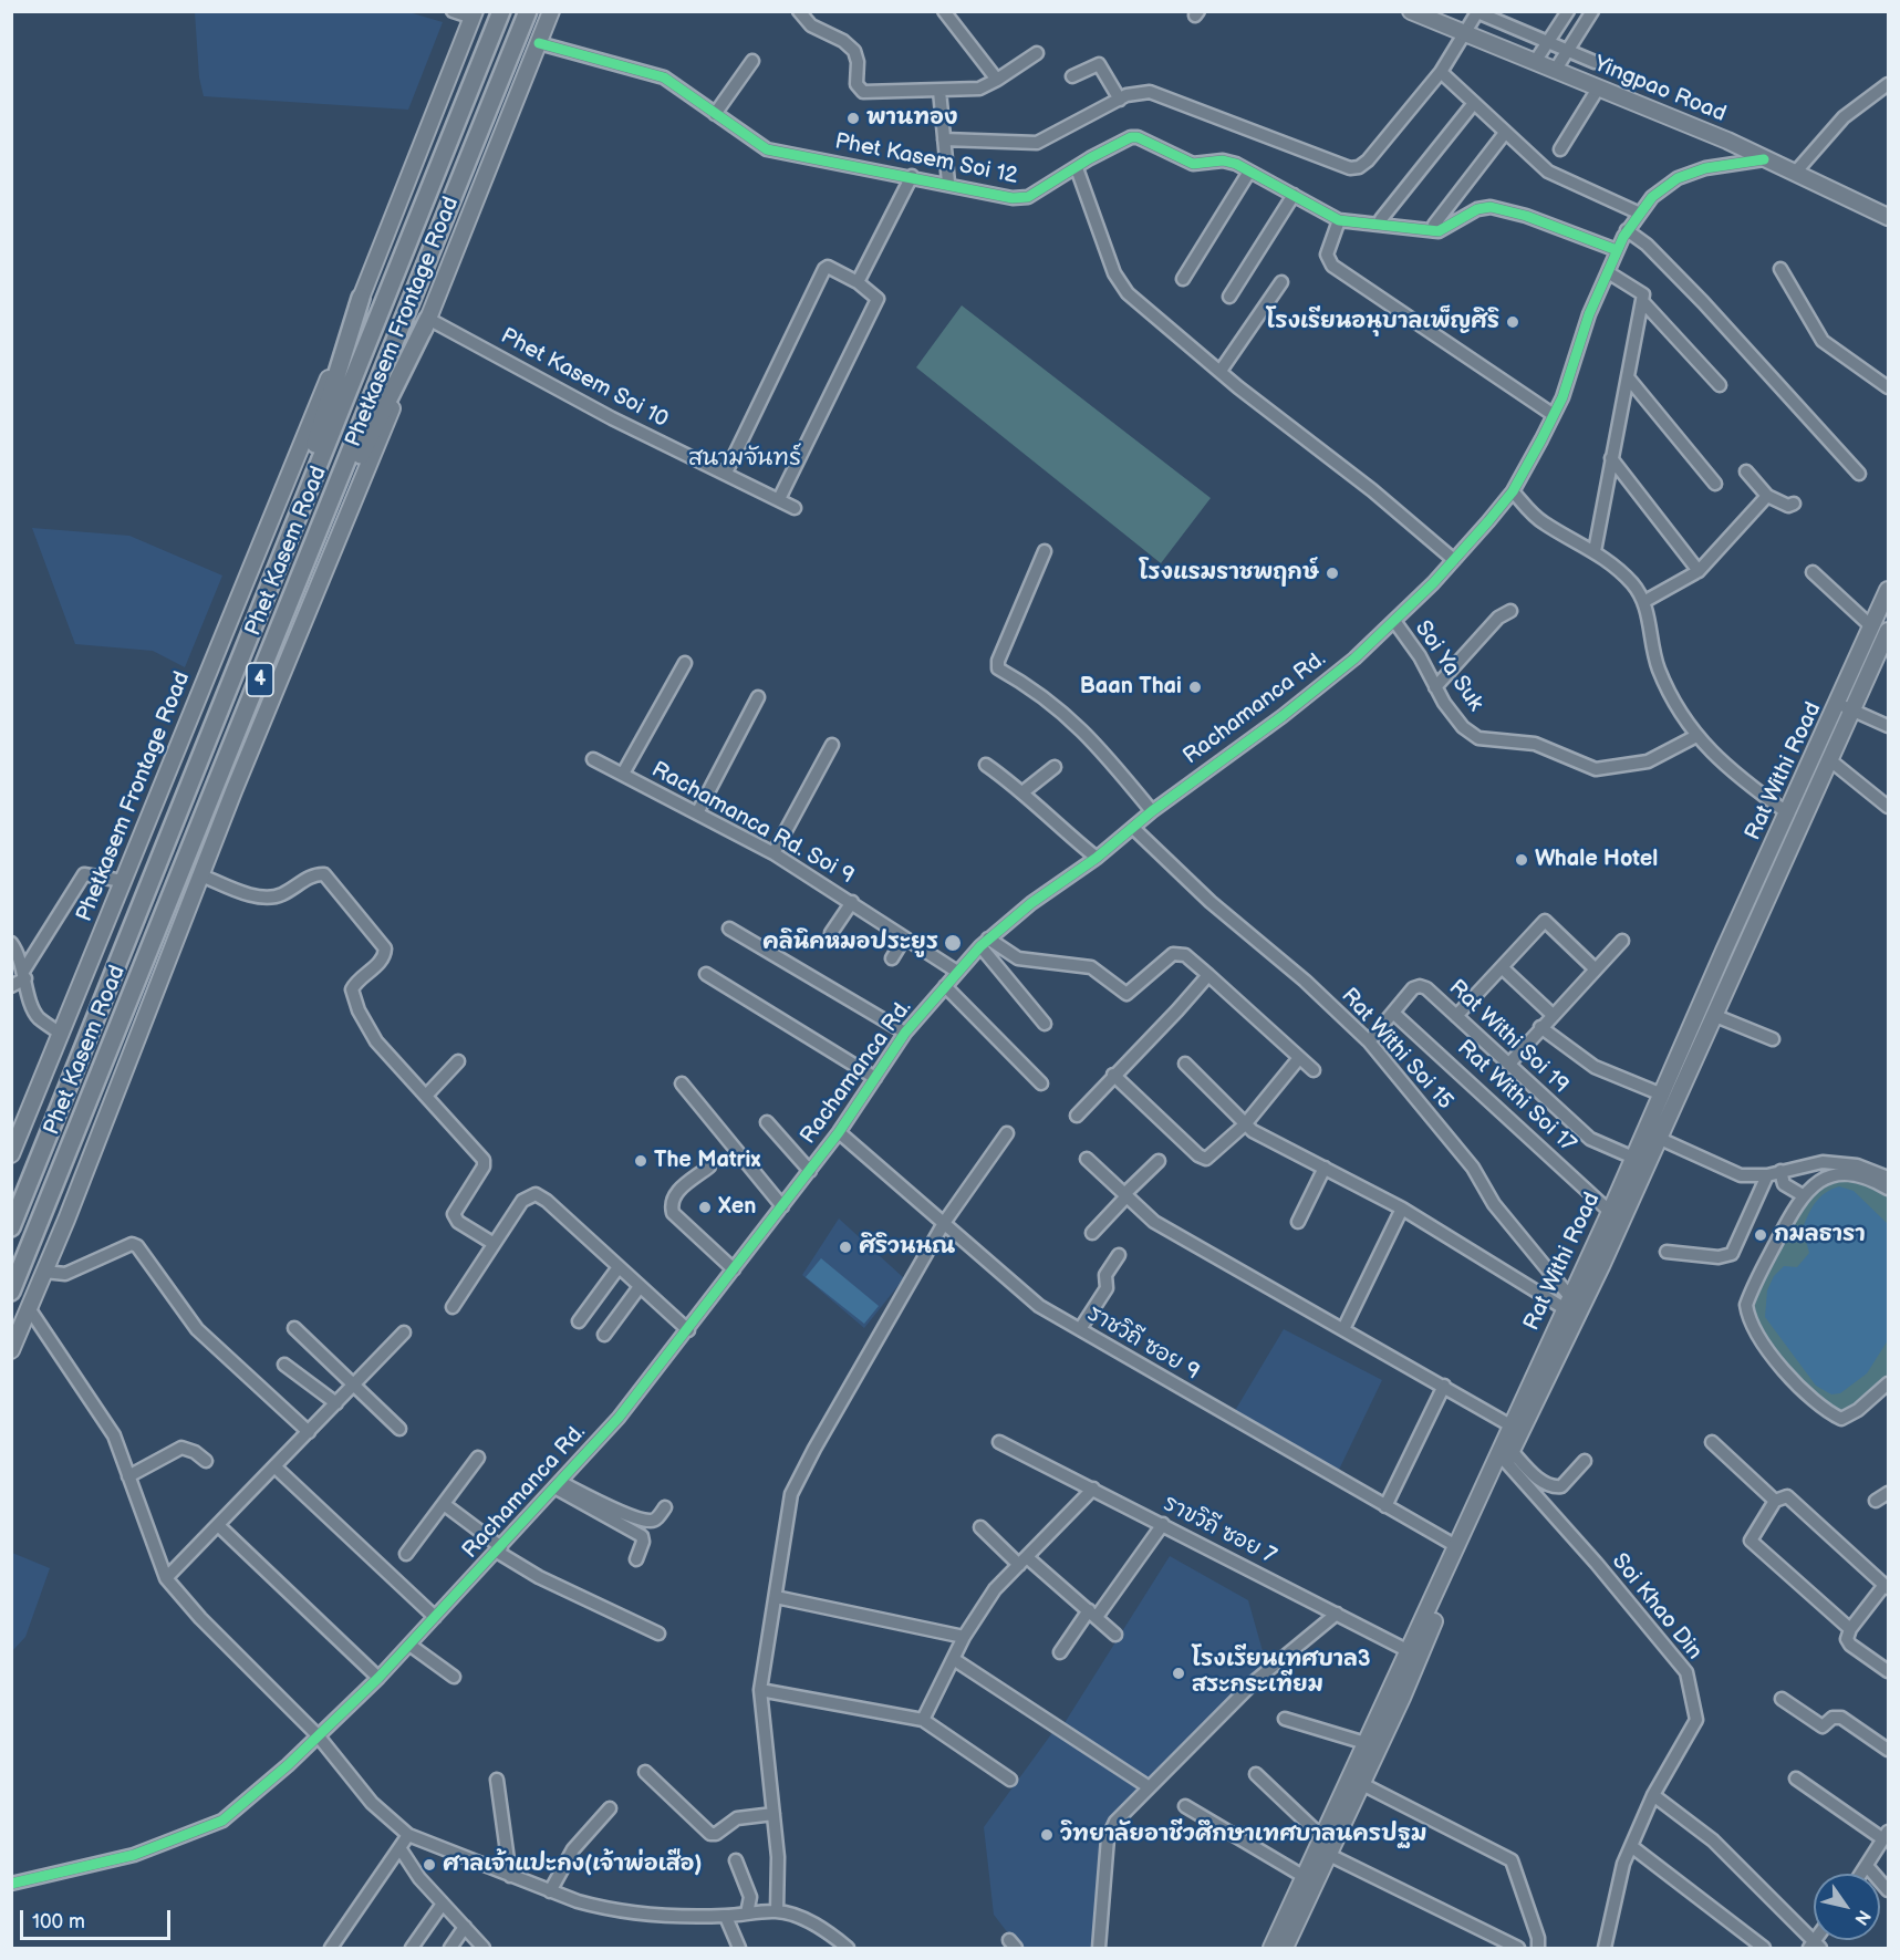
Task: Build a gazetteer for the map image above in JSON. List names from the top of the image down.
{
  "streets": {
    "highway": ["Phet Kasem Road", "4"],
    "main road": ["Yingpao Road", "Phetkasem Frontage Road", "Rat Withi Road"],
    "street": [
      "Phet Kasem Soi 12",
      "Phet Kasem Soi 10",
      "Soi Ya Suk",
      "Rachamanca Rd.",
      "Rachamanca Rd. Soi 9",
      "Rat Withi Soi 19",
      "Rat Withi Soi 15",
      "Rat Withi Soi 17",
      "ราชวิถี ซอย 9",
      "ราขวิถี ซอย 7",
      "Soi Khao Din"
    ]
  },
  "crossings": [
    ["Yingpao Road", "Rachamanca Rd."],
    ["Phet Kasem Soi 12", "Phetkasem Frontage Road"],
    ["Phet Kasem Soi 12", "Rachamanca Rd."],
    ["Phetkasem Frontage Road", "Phet Kasem Soi 10"],
    ["Soi Ya Suk", "Rachamanca Rd."],
    ["Rachamanca Rd.", "Rachamanca Rd. Soi 9"],
    ["Rachamanca Rd.", "Rat Withi Soi 15"],
    ["Rachamanca Rd.", "ราชวิถี ซอย 9"],
    ["Rat Withi Road", "Rat Withi Soi 19"],
    ["Rat Withi Road", "Rat Withi Soi 15"],
    ["Rat Withi Road", "Rat Withi Soi 17"],
    ["Rat Withi Road", "ราชวิถี ซอย 9"],
    ["Rat Withi Road", "ราขวิถี ซอย 7"],
    ["Rat Withi Road", "Soi Khao Din"],
    ["Rat Withi Soi 19", "Rat Withi Soi 15"],
    ["Rat Withi Soi 19", "Rat Withi Soi 17"]
  ],
  "districts": ["สนามจันทร์"],
  "places": [
    "พานทอง",
    "โรงเรียนอนุบาลเพ็ญศิริ",
    "โรงแรมราชพฤกษ์",
    "Baan Thai",
    "Whale Hotel",
    "คลินิคหมอประยูร",
    "The Matrix",
    "Xen",
    "กมลธารา",
    "ศิริวนนณ",
    "โรงเรียนเทศบาล3 สระกระเทียม",
    "วิทยาลัยอาชีวศึกษาเทศบาลนครปฐม",
    "ศาลเจ้าแปะกง(เจ้าพ่อเสือ)"
  ],
  "scale_bar": "100 m",
  "north": "bottom right"
}
